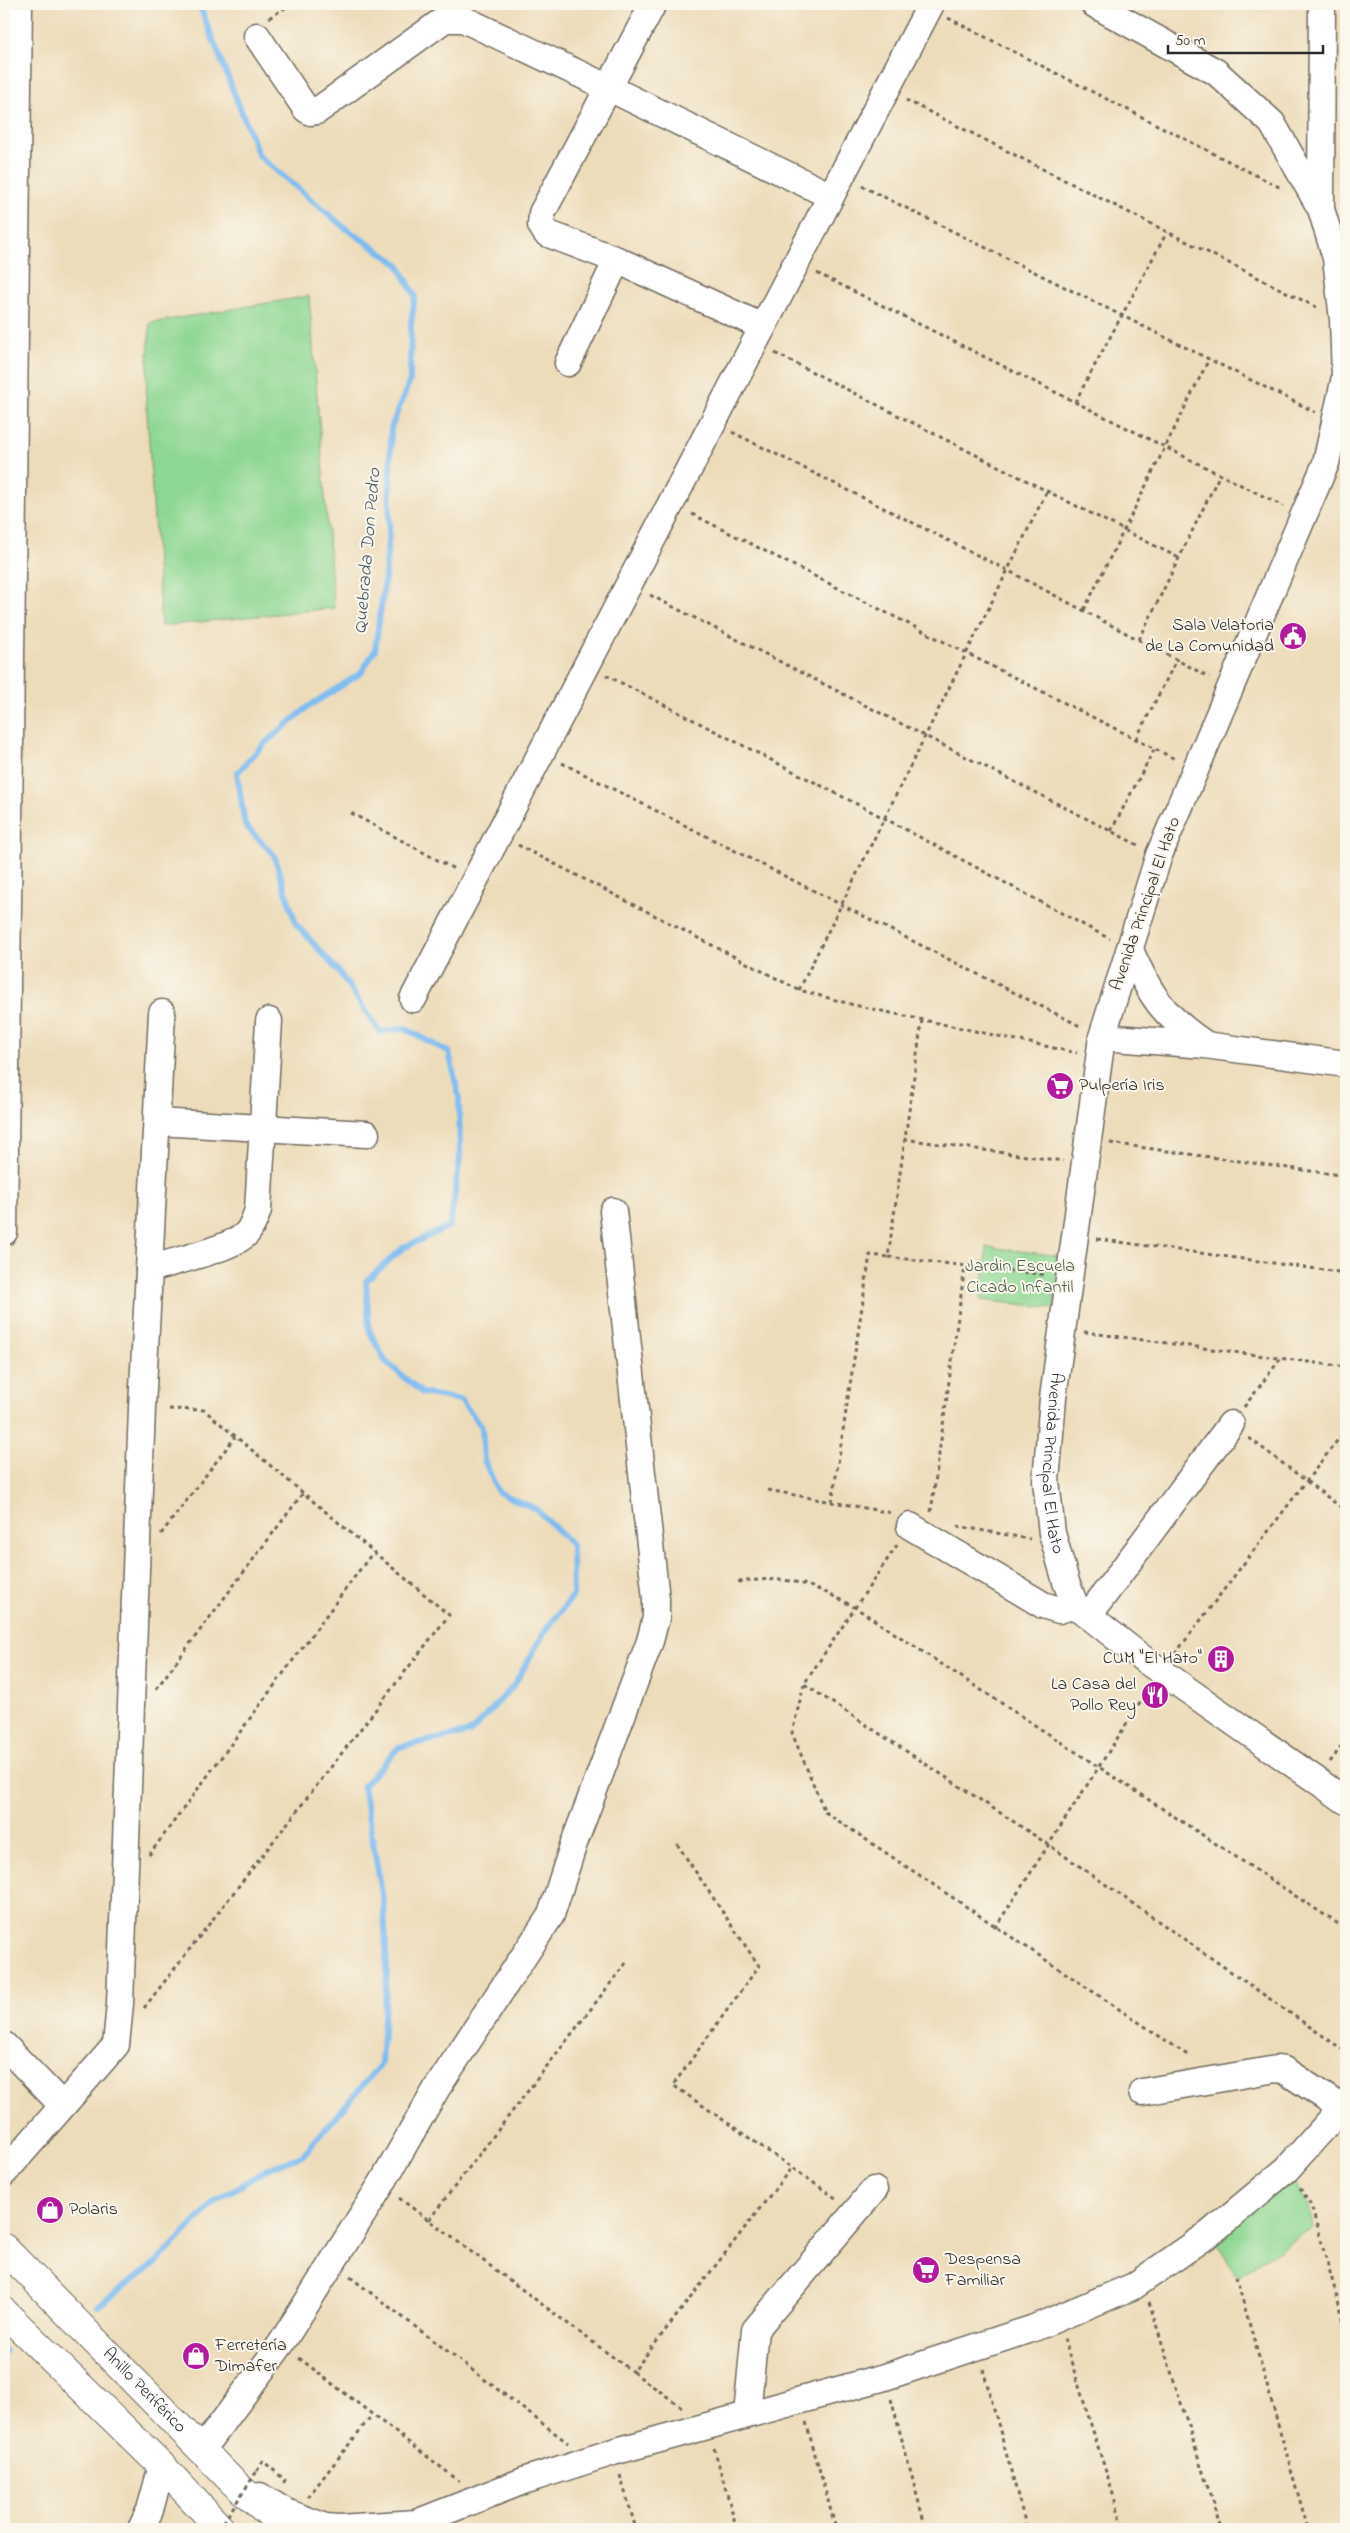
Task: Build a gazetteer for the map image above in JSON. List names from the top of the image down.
{
  "streets": {
    "highway": ["Anillo Periférico"],
    "street": ["Avenida Principal El Hato"]
  },
  "water": ["Quebrada Don Pedro"],
  "parks": ["Jardin Escuela Cicado Infantil"],
  "places": {
    "public building": ["Sala Velatoria de La Comunidad"],
    "supermarket": ["Pulpería Iris", "Despensa Familiar"],
    "building": ["CUM \"El Hato\""],
    "restaurant": ["La Casa del Pollo Rey"],
    "shop": ["Polaris", "Ferretería Dimafer"]
  },
  "scale_bar": "50 m"
}
